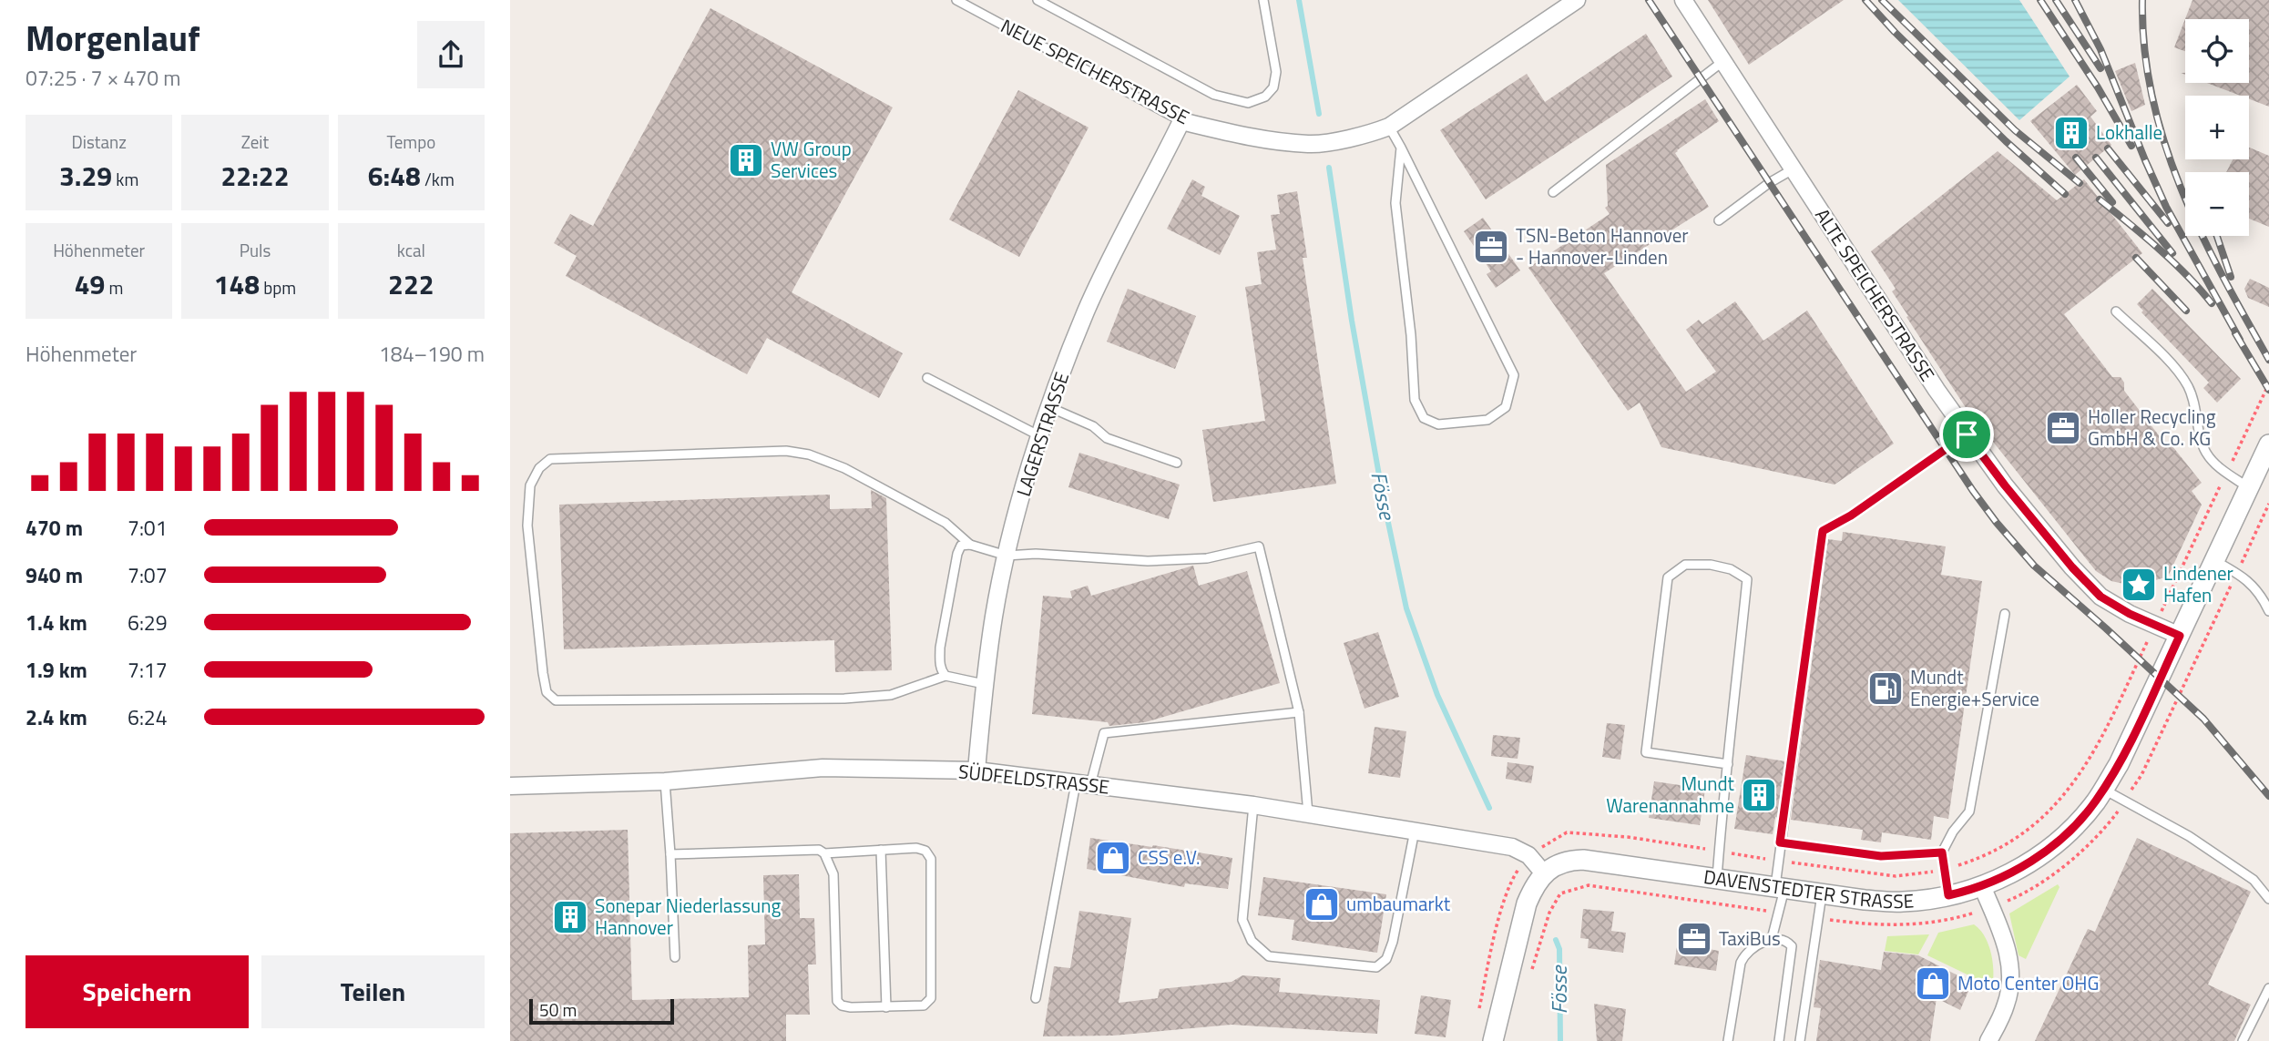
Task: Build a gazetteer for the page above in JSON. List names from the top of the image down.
{
  "streets": {
    "street": [
      "NEUE SPEICHERSTRASSE",
      "ALTE SPEICHERSTRASSE",
      "LAGERSTRASSE",
      "SÜDFELDSTRASSE",
      "DAVENSTEDTER STRASSE"
    ]
  },
  "crossings": [
    ["NEUE SPEICHERSTRASSE", "LAGERSTRASSE"],
    ["ALTE SPEICHERSTRASSE", "DAVENSTEDTER STRASSE"],
    ["LAGERSTRASSE", "SÜDFELDSTRASSE"],
    ["SÜDFELDSTRASSE", "DAVENSTEDTER STRASSE"]
  ],
  "water": ["Fösse"],
  "places": {
    "building": [
      "Lokhalle",
      "VW Group Services",
      "Mundt Warenannahme",
      "Sonepar Niederlassung Hannover"
    ],
    "office": ["TSN-Beton Hannover - Hannover-Linden", "Holler Recycling GmbH & Co. KG", "TaxiBus"],
    "place": ["Lindener Hafen"],
    "fuel station": ["Mundt Energie+Service"],
    "shop": ["CSS e.V.", "umbaumarkt", "Moto Center OHG"]
  },
  "scale_bar": "50 m",
  "page": {
    "heading": ["Morgenlauf", "07:25 · 7 × 470 m"],
    "map_buttons": ["+", "−"],
    "stats": [
      ["Distanz", "3.29 km"],
      ["Zeit", "22:22"],
      ["Tempo", "6:48 /km"],
      ["Höhenmeter", "49 m"],
      ["Puls", "148 bpm"],
      ["kcal", "222"]
    ],
    "chart": ["Höhenmeter", "184–190 m"],
    "list": [
      {
        "name": "470 m",
        "note": "7:01"
      },
      {
        "name": "940 m",
        "note": "7:07"
      },
      {
        "name": "1.4 km",
        "note": "6:29"
      },
      {
        "name": "1.9 km",
        "note": "7:17"
      },
      {
        "name": "2.4 km",
        "note": "6:24"
      }
    ],
    "buttons": ["Speichern", "Teilen"],
    "scale": "50 m"
  }
}
